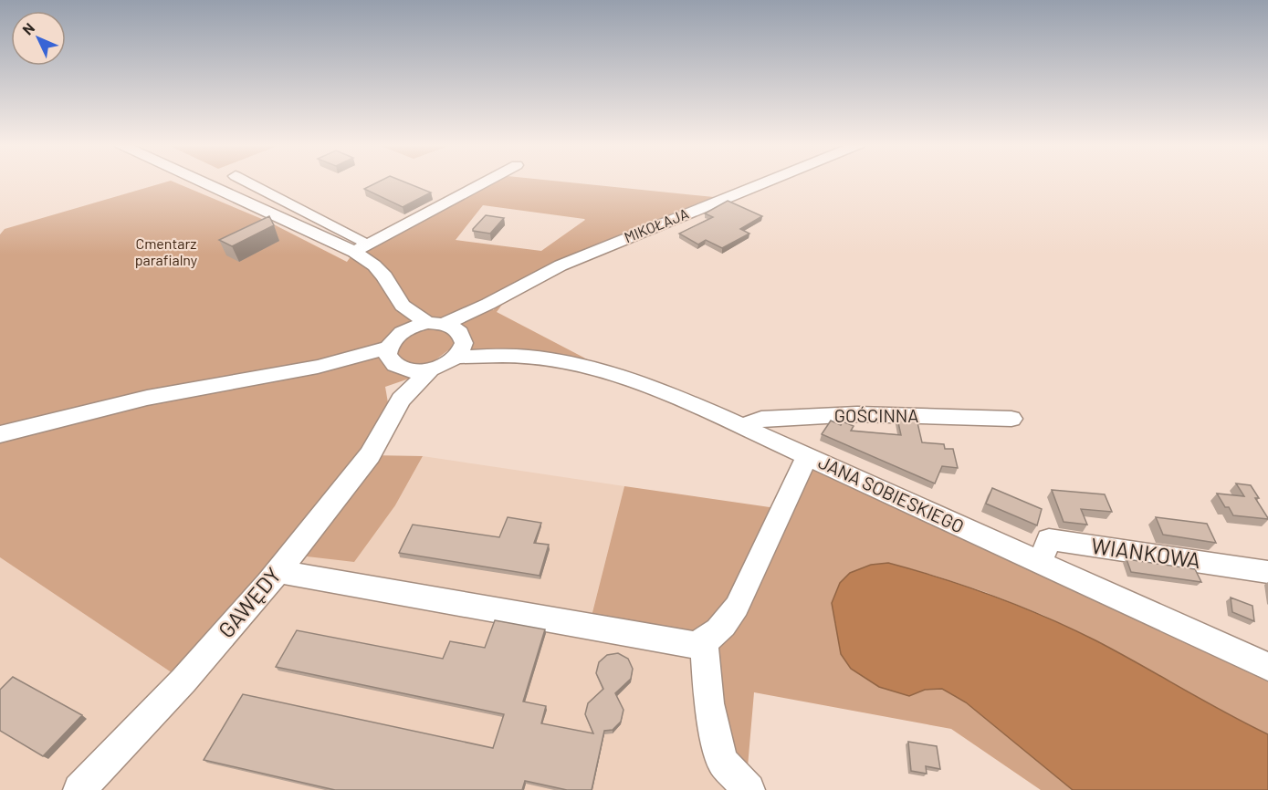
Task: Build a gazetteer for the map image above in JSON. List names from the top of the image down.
{
  "streets": {
    "street": [
      "MIKOŁAJA",
      "GOŚCINNA",
      "JANA SOBIESKIEGO",
      "WIANKOWA",
      "GAWĘDY"
    ]
  },
  "crossings": [
    ["MIKOŁAJA", "JANA SOBIESKIEGO"],
    ["GOŚCINNA", "JANA SOBIESKIEGO"],
    ["JANA SOBIESKIEGO", "WIANKOWA"]
  ],
  "parks": ["Cmentarz parafialny"],
  "north": "top left"
}
